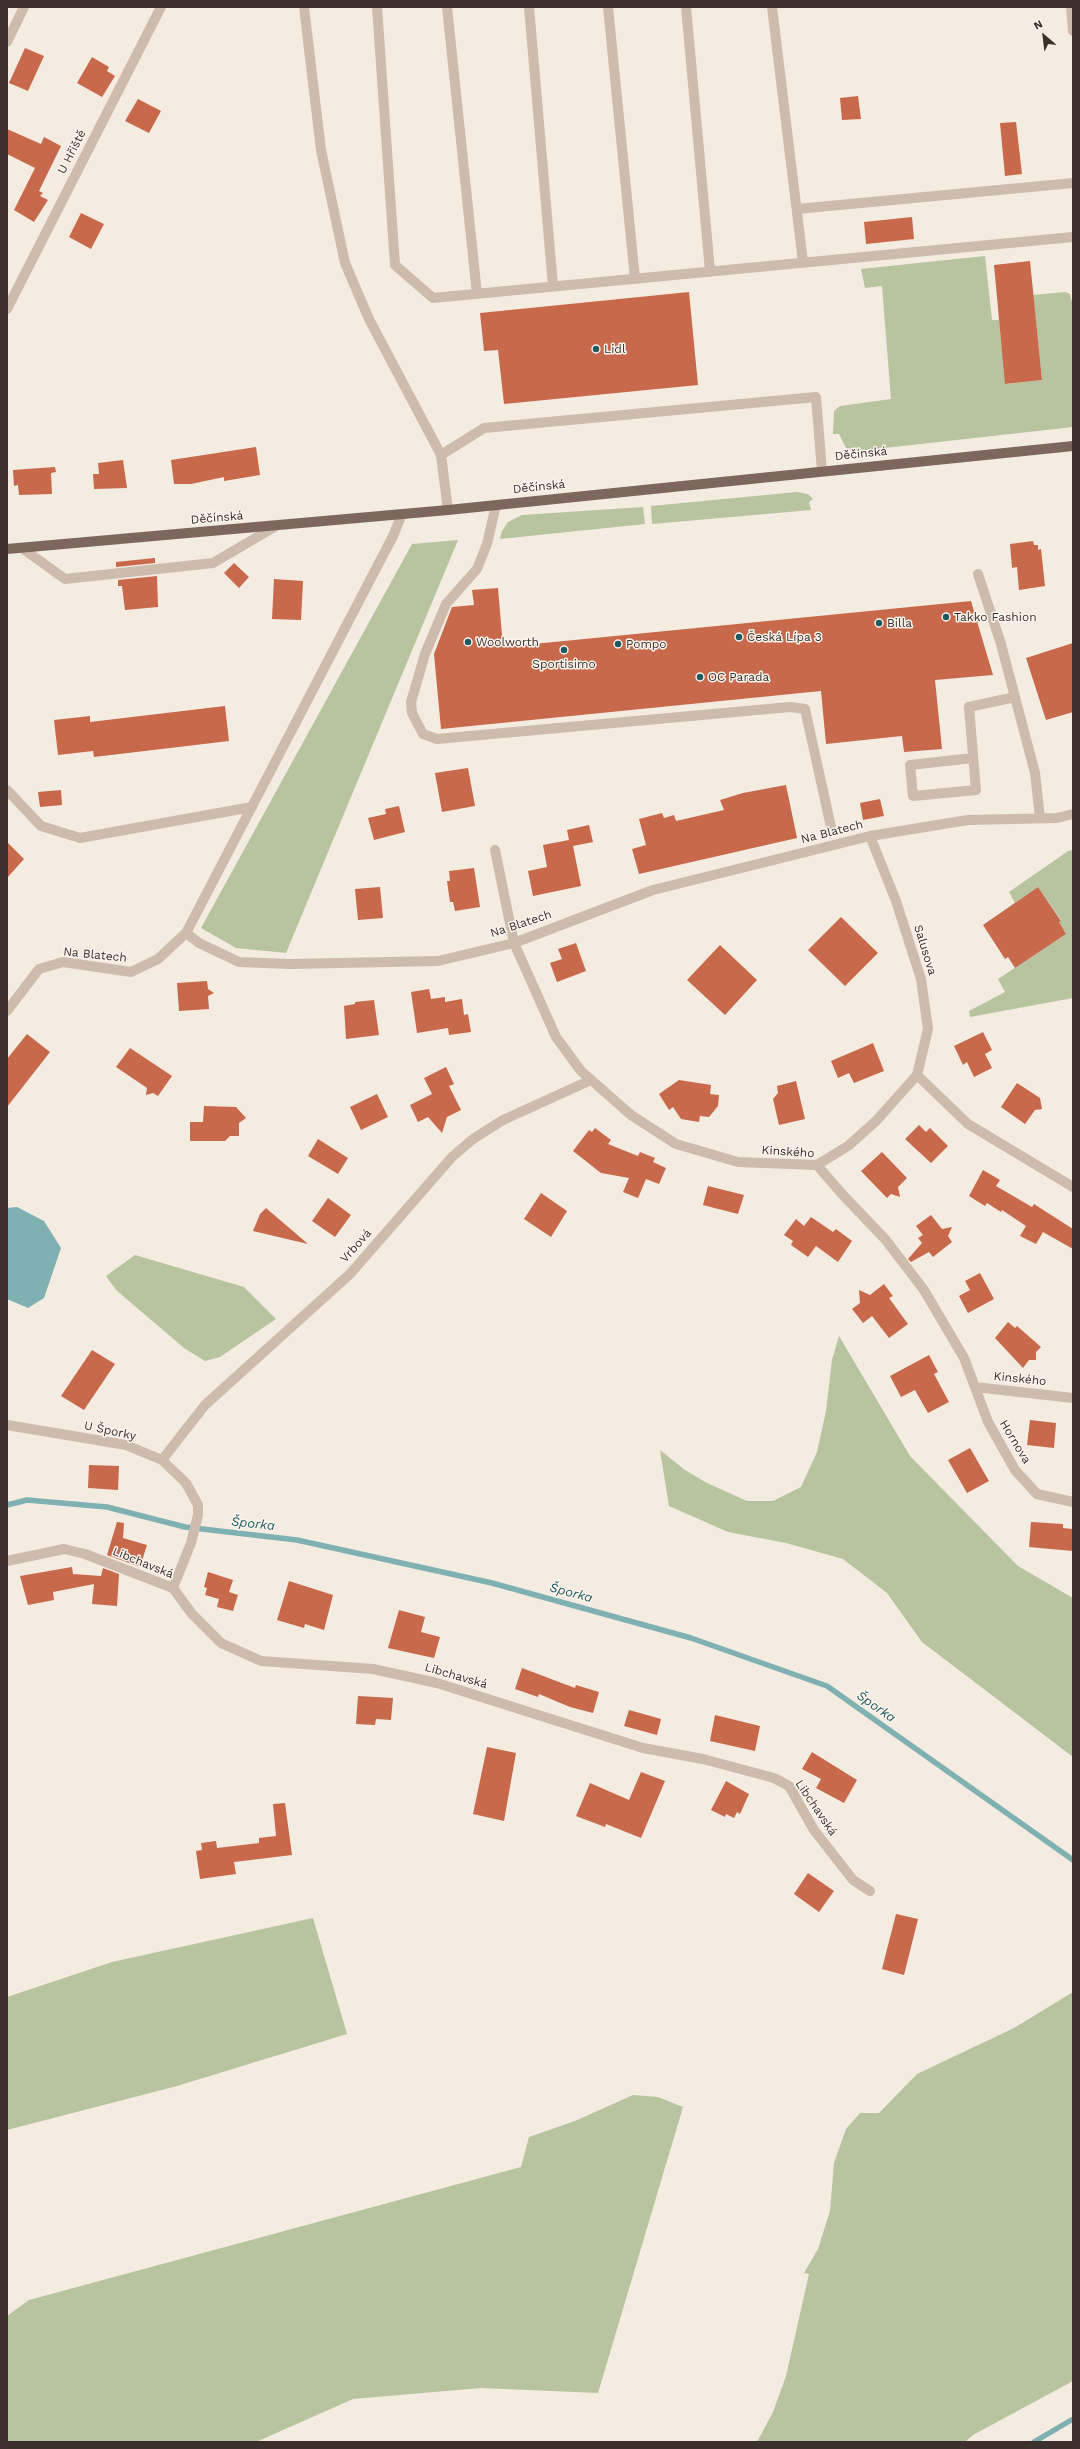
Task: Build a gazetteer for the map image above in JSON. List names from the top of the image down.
{
  "streets": {
    "main road": ["Děčínská"],
    "street": [
      "U Hřiště",
      "Na Blatech",
      "Salusova",
      "Kinského",
      "Vrbová",
      "U Šporky",
      "Hornova",
      "Libchavská"
    ]
  },
  "crossings": [
    ["Na Blatech", "Salusova"],
    ["Na Blatech", "Kinského"],
    ["Kinského", "Vrbová"],
    ["Kinského", "Hornova"],
    ["Vrbová", "U Šporky"],
    ["U Šporky", "Libchavská"]
  ],
  "water": ["Šporka"],
  "places": [
    "Lidl",
    "Takko Fashion",
    "Billa",
    "Česká Lípa 3",
    "Woolworth",
    "Pompo",
    "Sportisimo",
    "OC Parada"
  ],
  "north": "top left"
}
